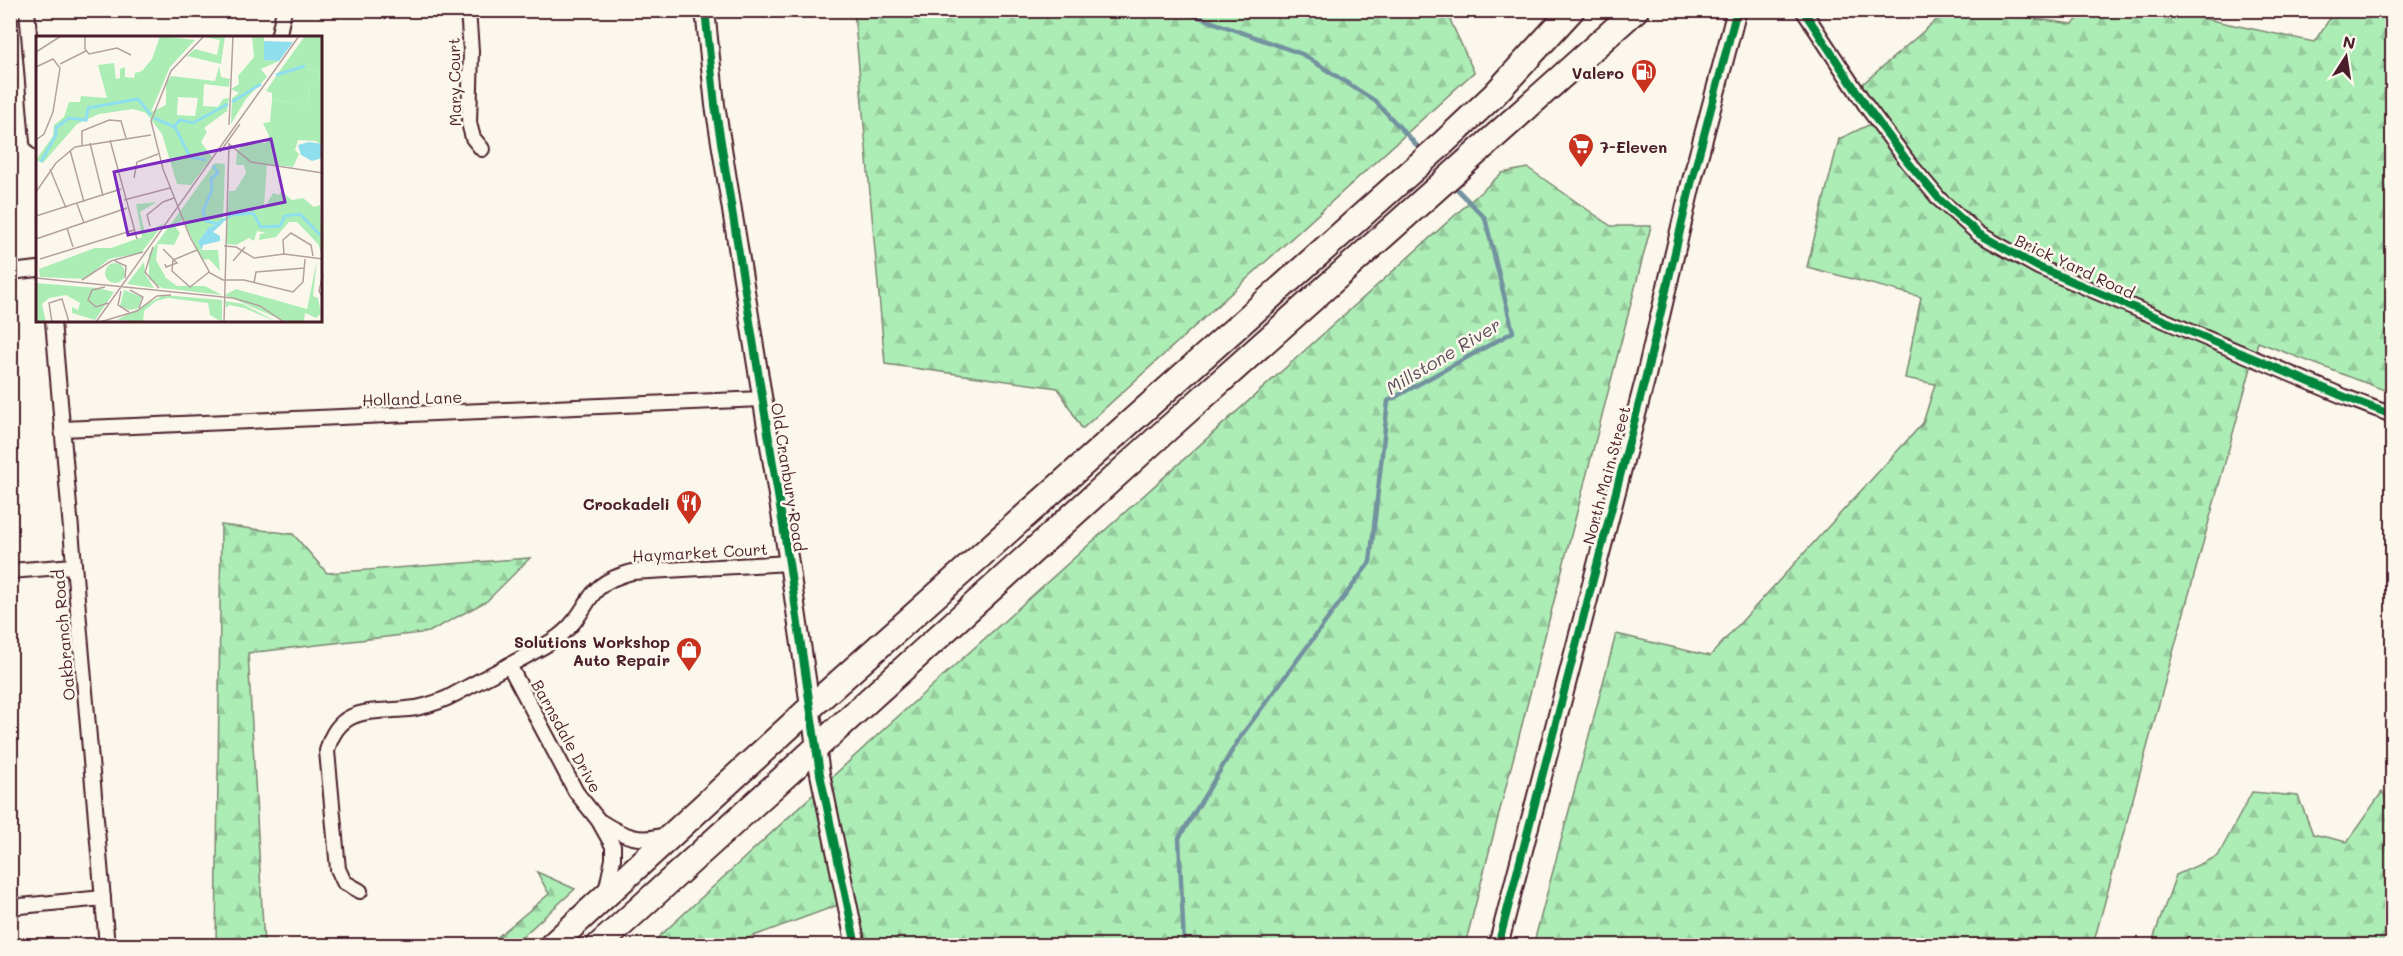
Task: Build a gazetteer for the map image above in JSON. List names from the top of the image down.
{
  "streets": {
    "street": [
      "Mary Court",
      "Brick Yard Road",
      "Holland Lane",
      "North Main Street",
      "Old Cranbury Road",
      "Haymarket Court",
      "Oakbranch Road",
      "Barnsdale Drive"
    ]
  },
  "crossings": [
    ["Holland Lane", "Old Cranbury Road"],
    ["Holland Lane", "Oakbranch Road"],
    ["Old Cranbury Road", "Haymarket Court"],
    ["Haymarket Court", "Barnsdale Drive"]
  ],
  "water": ["Millstone River"],
  "places": {
    "fuel station": ["Valero"],
    "supermarket": ["7-Eleven"],
    "restaurant": ["Crockadeli"],
    "shop": ["Solutions Workshop Auto Repair"]
  },
  "north": "top"
}
